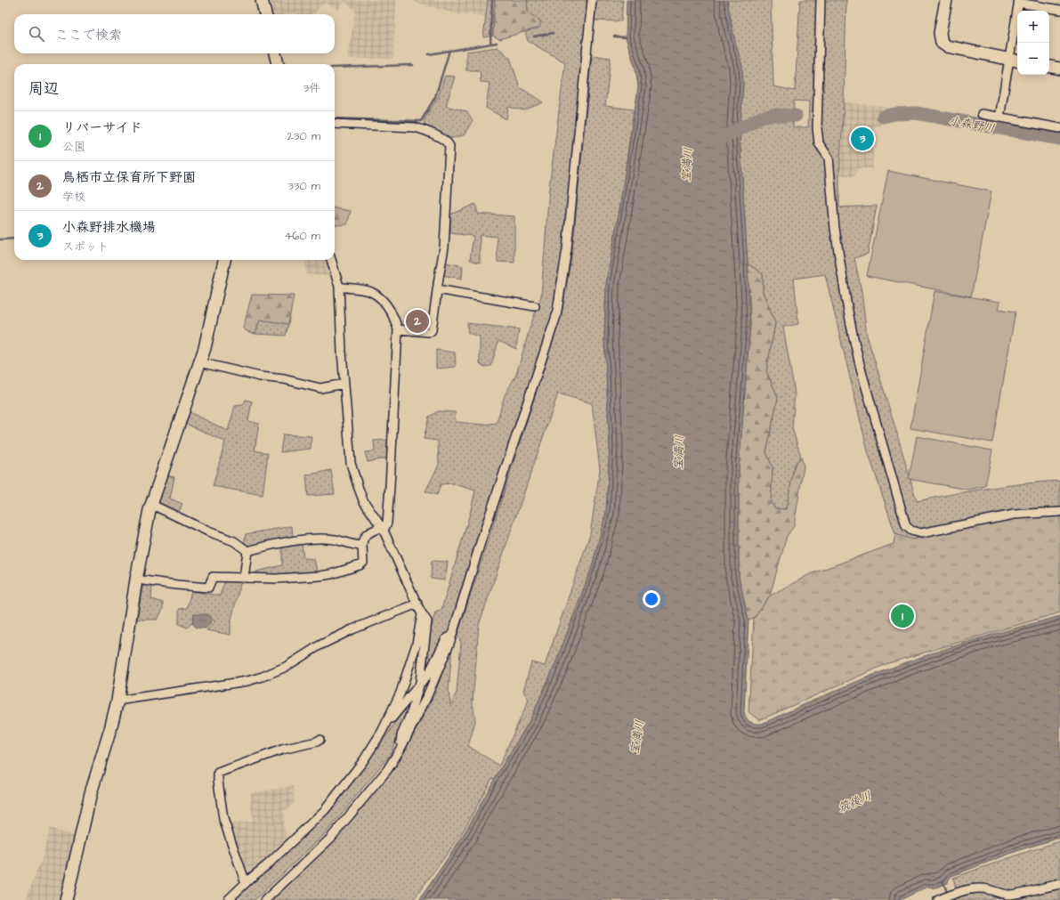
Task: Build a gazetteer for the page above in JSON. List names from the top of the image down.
{
  "water": ["小森野川", "宝満川", "筑後川"],
  "page": {
    "map_buttons": ["+", "−"],
    "search": "ここで検索",
    "heading": ["周辺", "3件"],
    "list": [
      {
        "mark": "1",
        "name": "リバーサイド",
        "note": "公園",
        "value": "230 m"
      },
      {
        "mark": "2",
        "name": "鳥栖市立保育所下野園",
        "note": "学校",
        "value": "330 m"
      },
      {
        "mark": "3",
        "name": "小森野排水機場",
        "note": "スポット",
        "value": "460 m"
      }
    ],
    "pins": ["3", "2", "1"]
  }
}
